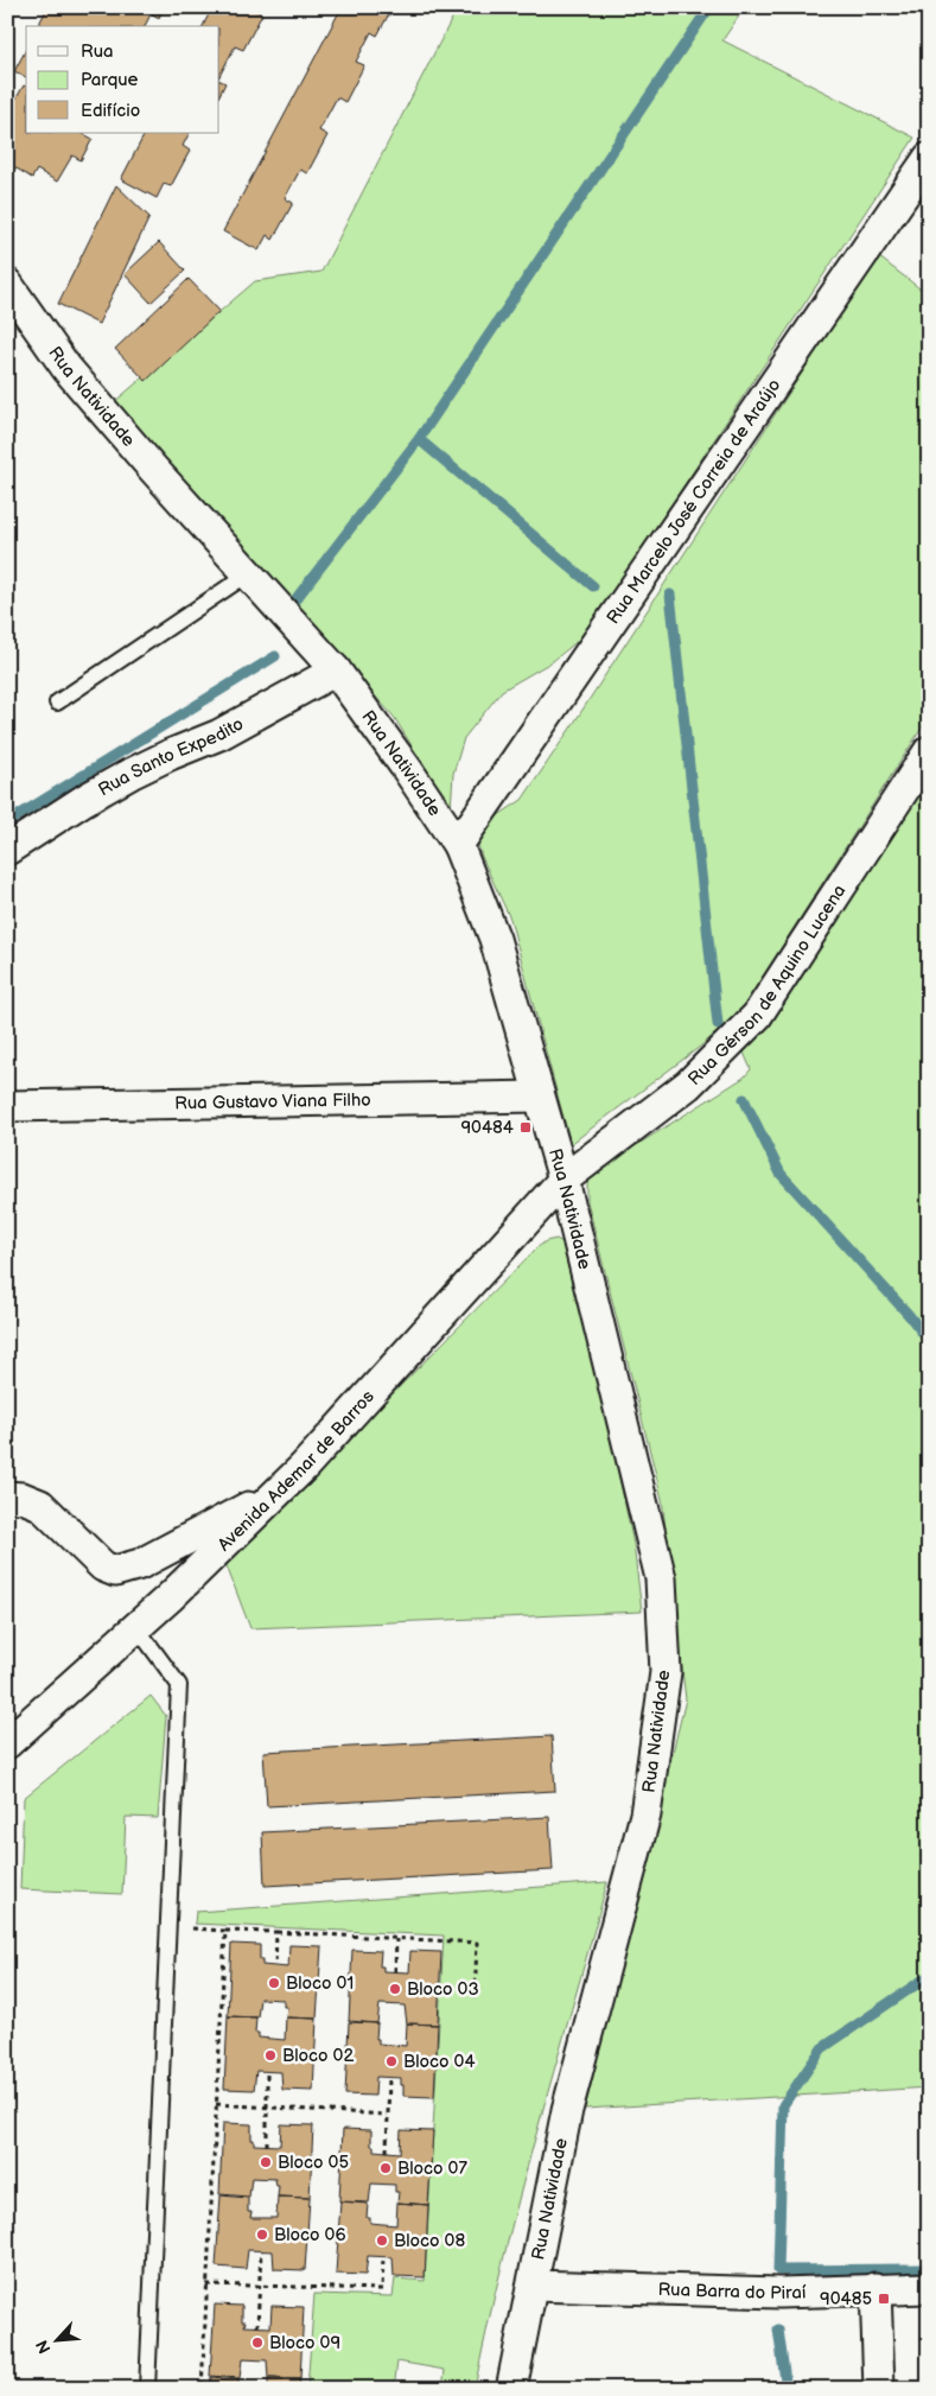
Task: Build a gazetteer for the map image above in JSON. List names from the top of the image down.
{
  "streets": {
    "street": [
      "Rua Natividade",
      "Rua Marcelo José Correia de Araújo",
      "Rua Santo Expedito",
      "Rua Gérson de Aquino Lucena",
      "Rua Gustavo Viana Filho",
      "Avenida Ademar de Barros",
      "Rua Barra do Piraí"
    ]
  },
  "crossings": [
    ["Rua Natividade", "Rua Marcelo José Correia de Araújo"],
    ["Rua Natividade", "Rua Santo Expedito"],
    ["Rua Natividade", "Rua Gérson de Aquino Lucena"],
    ["Rua Natividade", "Rua Gustavo Viana Filho"],
    ["Rua Natividade", "Avenida Ademar de Barros"],
    ["Rua Natividade", "Rua Barra do Piraí"],
    ["Rua Gérson de Aquino Lucena", "Avenida Ademar de Barros"]
  ],
  "places": {
    "transit": ["90484", "90485"],
    "other": [
      "Bloco 01",
      "Bloco 03",
      "Bloco 02",
      "Bloco 04",
      "Bloco 05",
      "Bloco 07",
      "Bloco 06",
      "Bloco 08",
      "Bloco 09"
    ]
  },
  "legend": ["Rua", "Parque", "Edifício"],
  "north": "bottom left"
}
